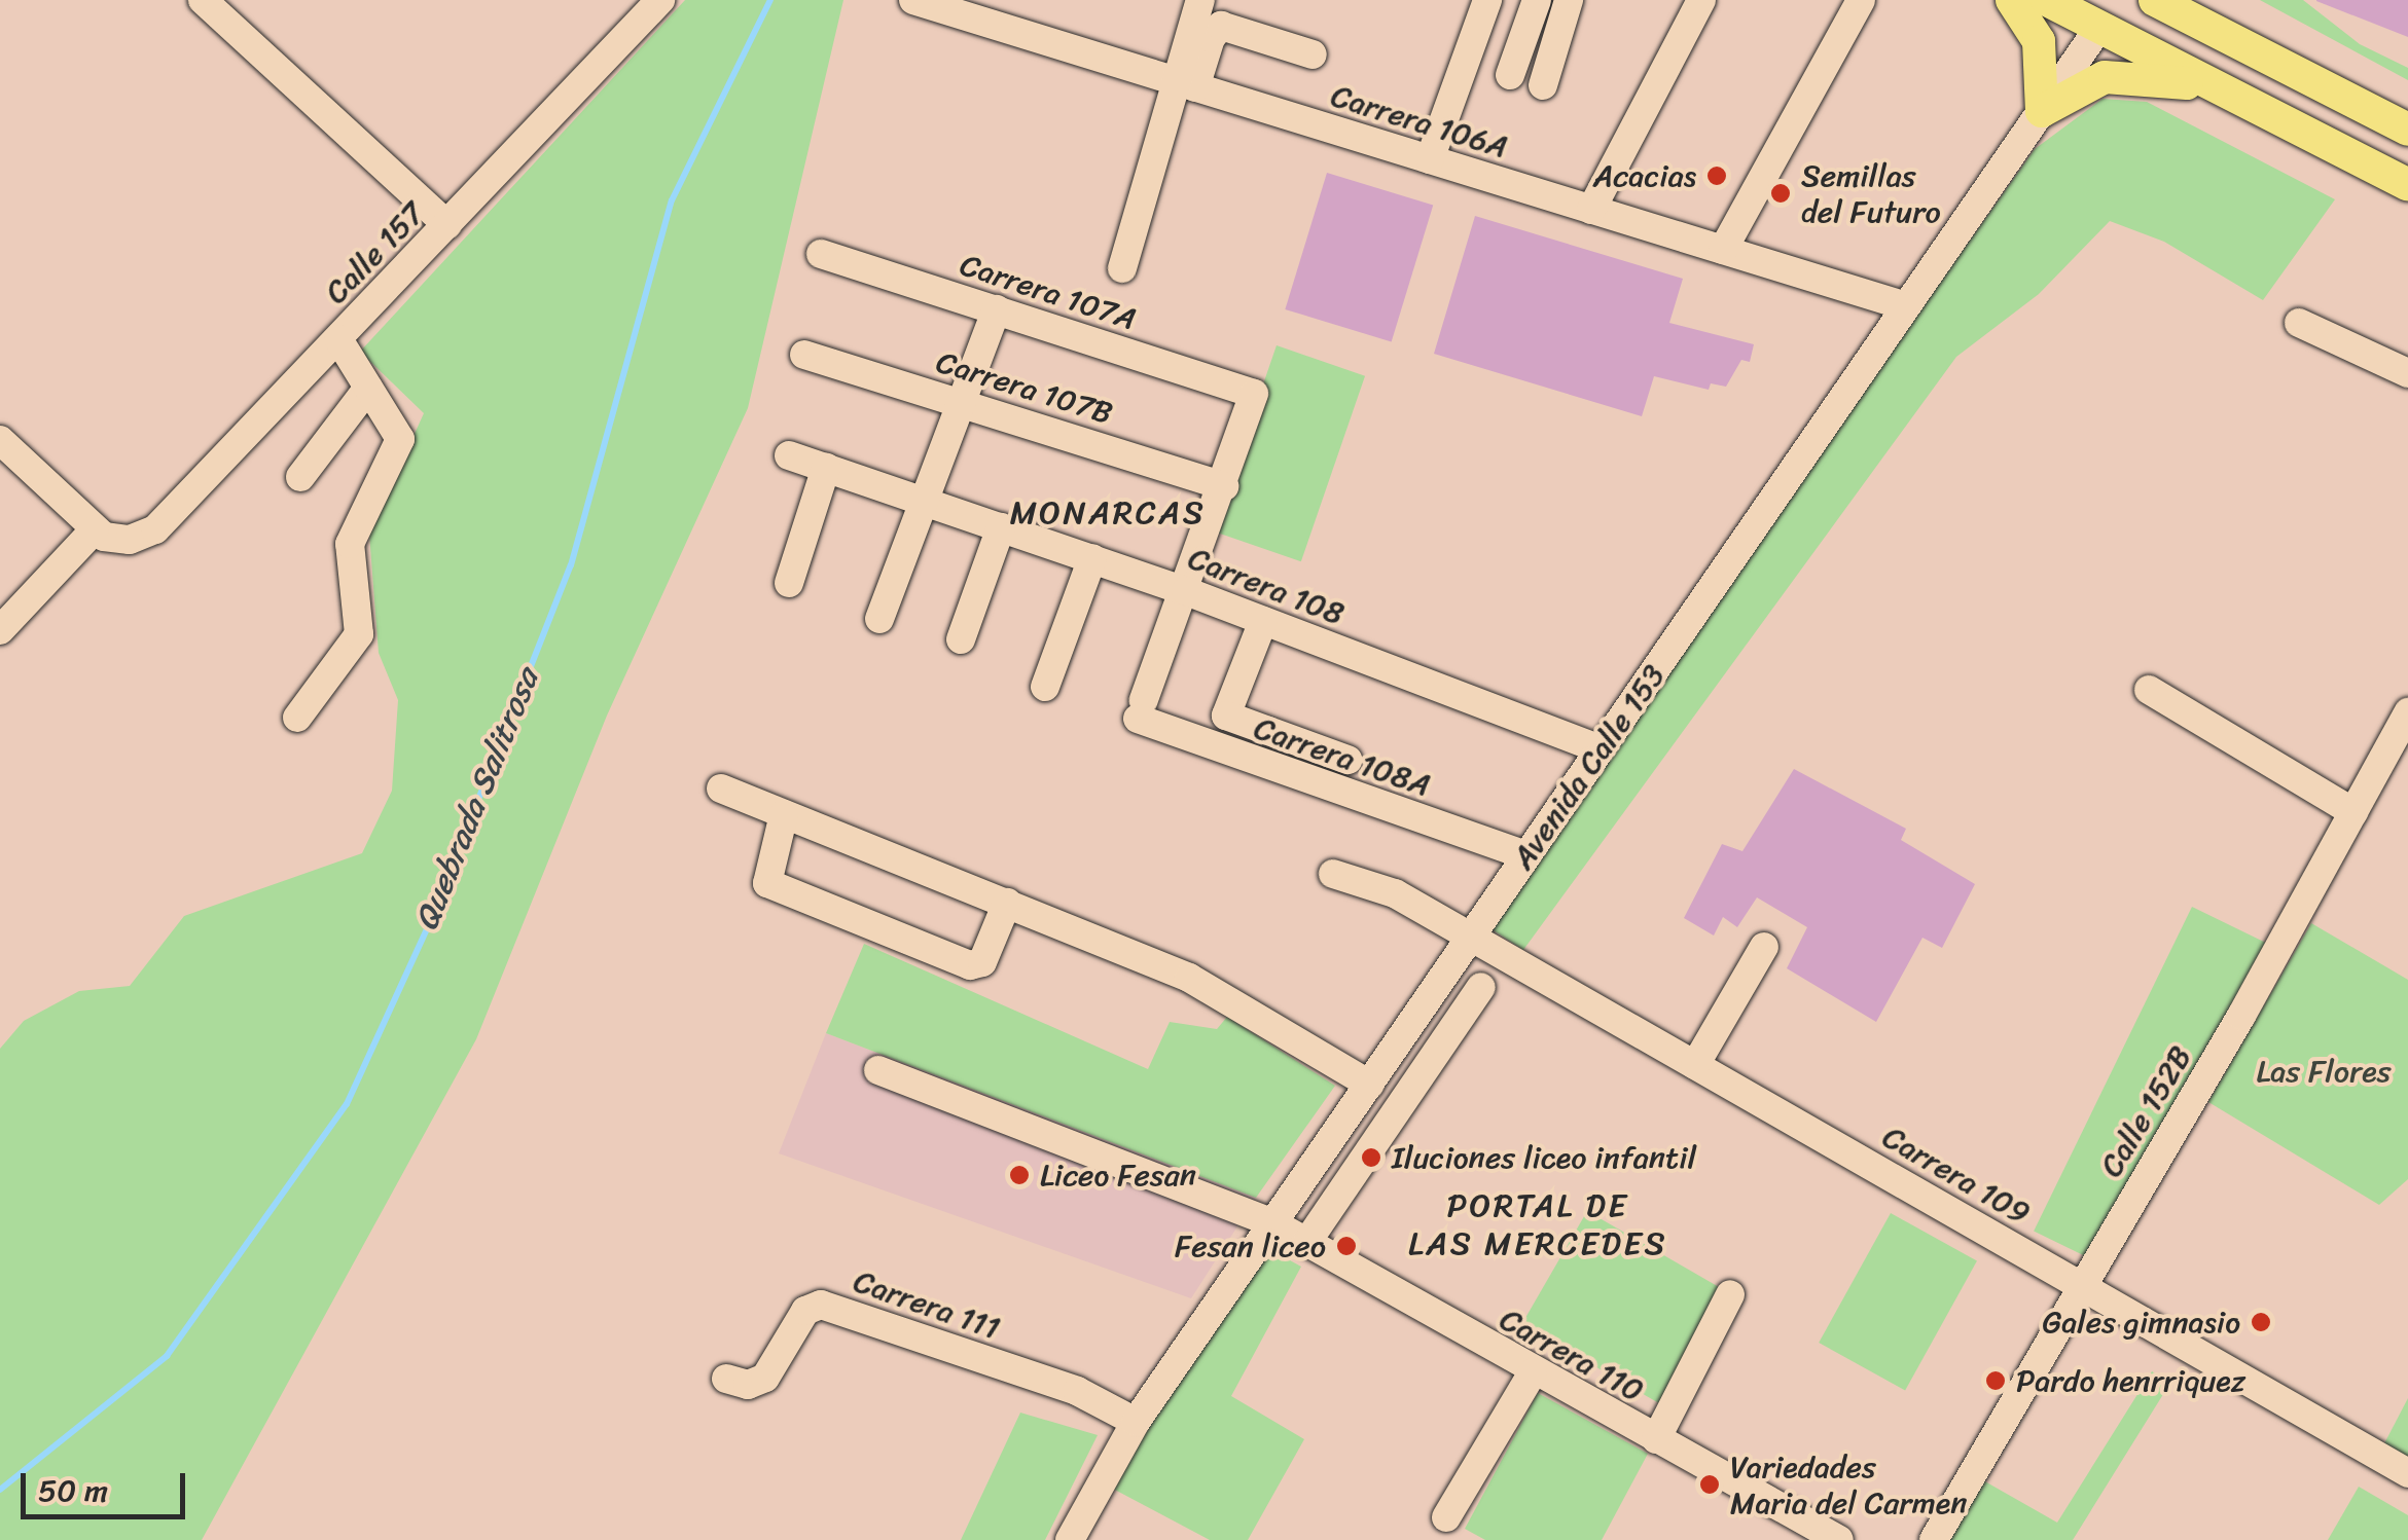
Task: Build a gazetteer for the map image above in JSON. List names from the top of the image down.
{
  "streets": {
    "street": [
      "Carrera 106A",
      "Calle 157",
      "Carrera 107A",
      "Carrera 107B",
      "Carrera 108",
      "Carrera 108A",
      "Avenida Calle 153",
      "Calle 152B",
      "Carrera 109",
      "Carrera 111",
      "Carrera 110"
    ]
  },
  "crossings": [
    ["Carrera 106A", "Avenida Calle 153"],
    ["Carrera 107A", "Carrera 107B"],
    ["Carrera 108", "Carrera 108A"],
    ["Carrera 108", "Avenida Calle 153"],
    ["Carrera 108A", "Avenida Calle 153"],
    ["Avenida Calle 153", "Carrera 109"],
    ["Avenida Calle 153", "Carrera 111"],
    ["Avenida Calle 153", "Carrera 110"],
    ["Calle 152B", "Carrera 109"]
  ],
  "districts": ["MONARCAS", "PORTAL DE LAS MERCEDES"],
  "water": ["Quebrada Salitrosa"],
  "parks": ["Las Flores"],
  "places": [
    "Acacias",
    "Semillas del Futuro",
    "Iluciones liceo infantil",
    "Liceo Fesan",
    "Fesan liceo",
    "Gales gimnasio",
    "Pardo henrriquez",
    "Variedades Maria del Carmen"
  ],
  "scale_bar": "50 m"
}
